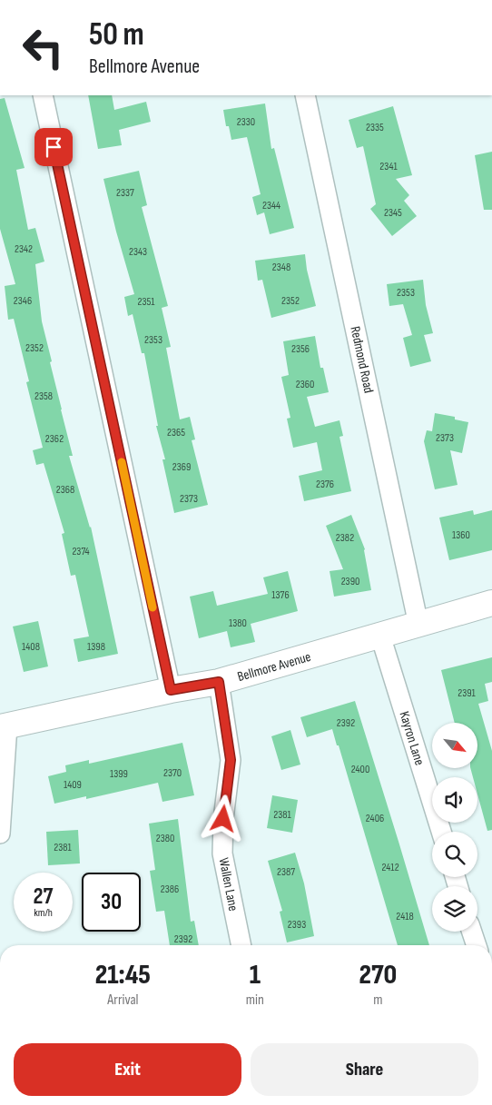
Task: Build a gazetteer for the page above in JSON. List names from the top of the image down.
{
  "streets": {
    "main road": ["Bellmore Avenue"],
    "street": ["Redmond Road", "Kayron Lane", "Wallen Lane"]
  },
  "crossings": [
    ["Redmond Road", "Bellmore Avenue"],
    ["Bellmore Avenue", "Kayron Lane"],
    ["Bellmore Avenue", "Wallen Lane"]
  ],
  "house_numbers": [
    "2330",
    "2335",
    "2341",
    "2337",
    "2344",
    "2345",
    "2342",
    "2343",
    "2348",
    "2353",
    "2346",
    "2352",
    "2351",
    "2353",
    "2352",
    "2356",
    "2360",
    "2358",
    "2365",
    "2373",
    "2362",
    "2369",
    "2376",
    "2368",
    "2373",
    "1360",
    "2382",
    "2374",
    "2390",
    "1376",
    "1380",
    "1408",
    "1398",
    "2391",
    "2392",
    "2400",
    "2370",
    "1399",
    "1409",
    "2381",
    "2406",
    "2380",
    "2381",
    "2412",
    "2387",
    "2386",
    "2418",
    "2393",
    "2392"
  ],
  "north": "bottom right",
  "page": {
    "turn": ["50 m", "Bellmore Avenue"],
    "speed": "27 km/h",
    "limit": "30",
    "eta": [
      "21:45",
      "Arrival",
      "1",
      "min",
      "270",
      "m"
    ],
    "buttons": ["Exit", "Share"]
  }
}
